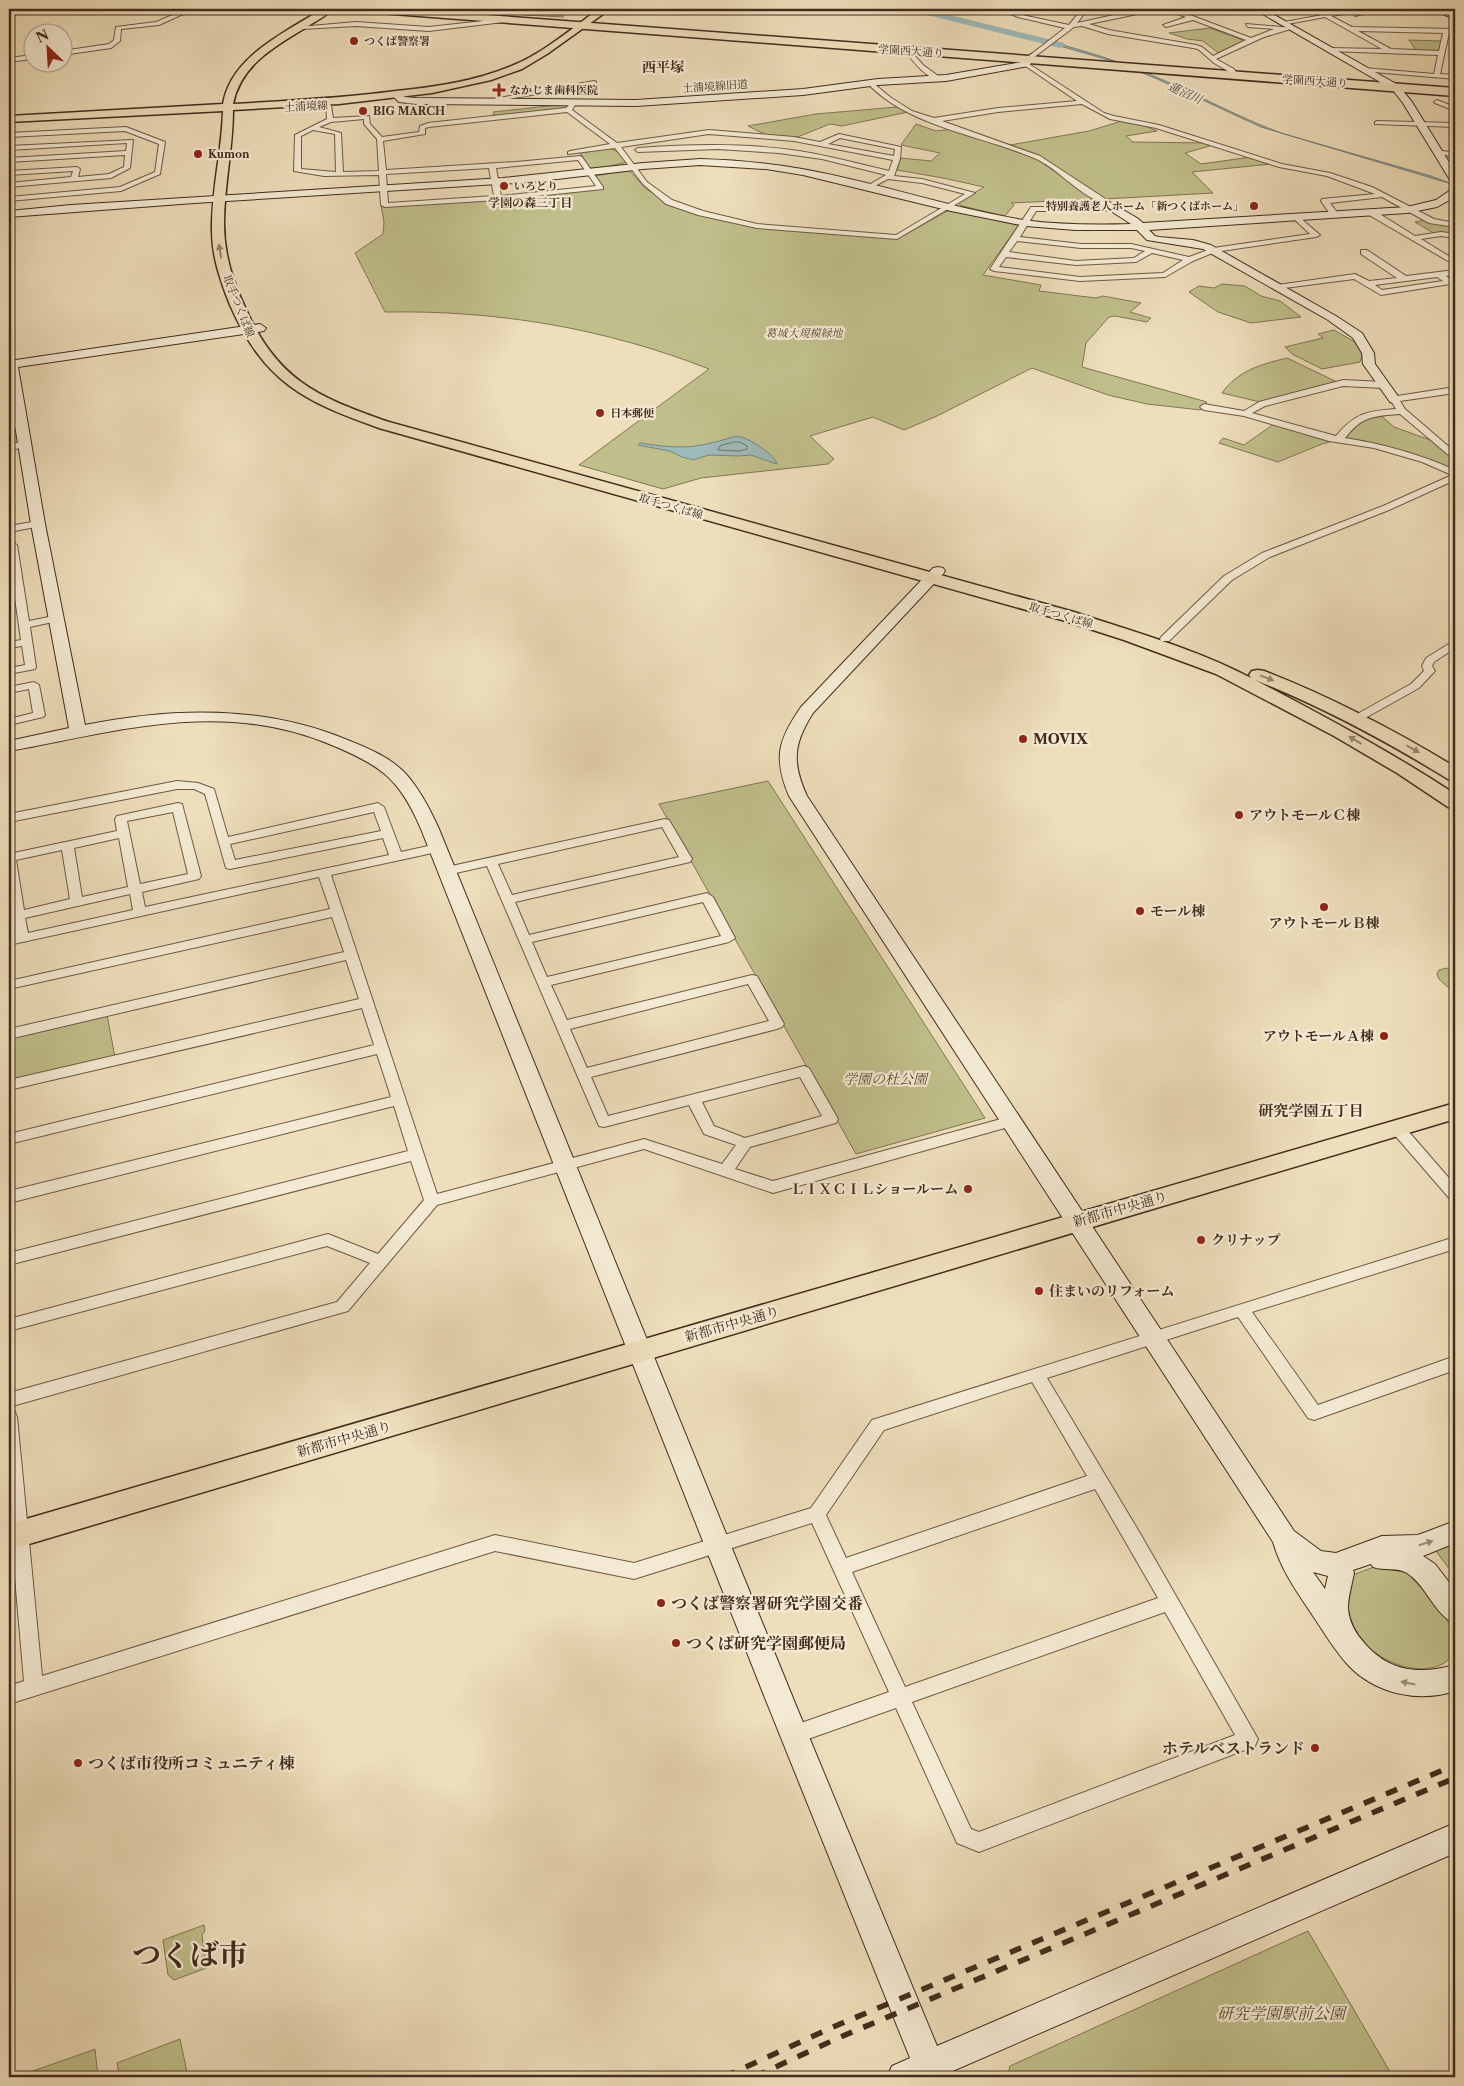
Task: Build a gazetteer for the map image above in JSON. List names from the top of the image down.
{
  "streets": {
    "highway": ["学園西大通り"],
    "main road": ["土浦境線", "取手つくば線", "新都市中央通り"],
    "street": ["土浦境線旧道"]
  },
  "crossings": [
    ["学園西大通り", "土浦境線旧道"],
    ["学園西大通り", "土浦境線"],
    ["土浦境線旧道", "土浦境線"],
    ["土浦境線", "取手つくば線"]
  ],
  "districts": [
    "西平塚",
    "学園の森三丁目",
    "研究学園五丁目",
    "つくば市"
  ],
  "water": ["蓮沼川"],
  "parks": ["葛城大規模緑地", "学園の杜公園", "研究学園駅前公園"],
  "places": {
    "other": [
      "つくば警察署",
      "BIG MARCH",
      "Kumon",
      "いろどり",
      "特別養護老人ホーム「新つくばホーム」",
      "日本郵便",
      "MOVIX",
      "アウトモールＣ棟",
      "アウトモールＢ棟",
      "モール棟",
      "アウトモールＡ棟",
      "ＬＩＸＣＩＬショールーム",
      "クリナップ",
      "住まいのリフォーム",
      "つくば警察署研究学園交番",
      "つくば研究学園郵便局",
      "ホテルベストランド",
      "つくば市役所コミュニティ棟"
    ],
    "health": ["なかじま歯科医院"]
  },
  "north": "top left"
}
